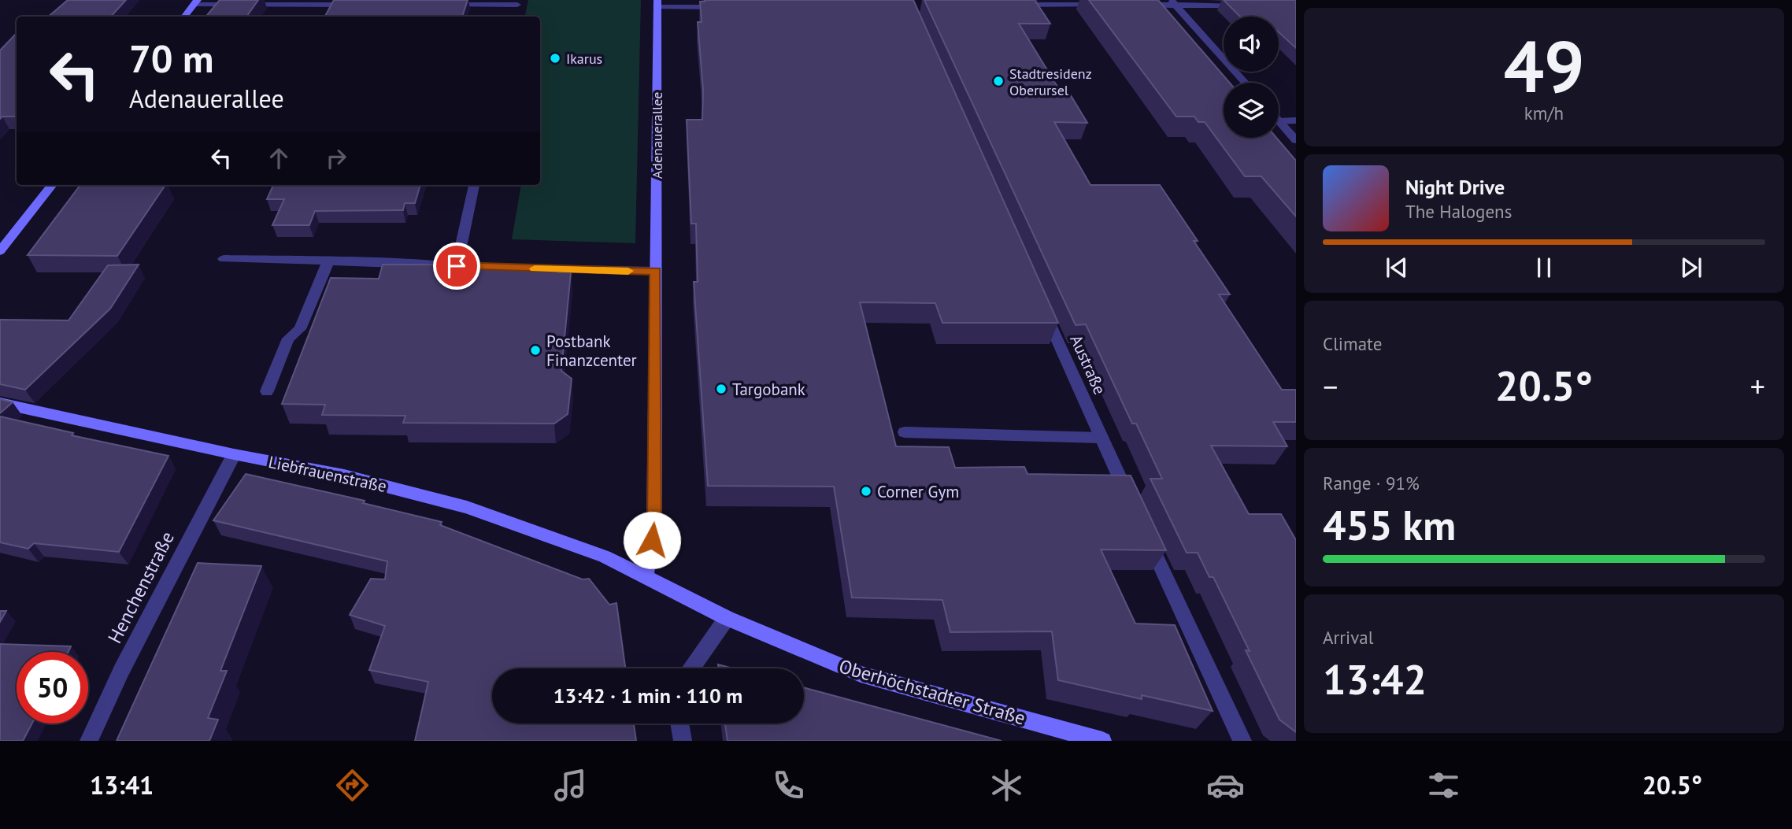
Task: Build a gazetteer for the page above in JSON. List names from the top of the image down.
{
  "streets": {
    "main road": ["Adenauerallee", "Liebfrauenstraße", "Oberhöchstadter Straße"],
    "street": ["Austraße", "Henchenstraße"]
  },
  "crossings": [
    ["Adenauerallee", "Liebfrauenstraße"],
    ["Adenauerallee", "Oberhöchstadter Straße"],
    ["Liebfrauenstraße", "Henchenstraße"],
    ["Liebfrauenstraße", "Oberhöchstadter Straße"]
  ],
  "places": [
    "Ikarus",
    "Stadtresidenz Oberursel",
    "Postbank Finanzcenter",
    "Targobank",
    "Corner Gym"
  ],
  "page": {
    "tile": [
      ["49", "km/h"],
      "Climate",
      ["Range · 91%", "455 km"],
      ["Arrival", "13:42"]
    ],
    "turn": ["70 m", "Adenauerallee"],
    "song": ["Night Drive", "The Halogens"],
    "heat": ["−", "20.5°", "+"],
    "limit": "50",
    "trip": "13:42 · 1 min · 110 m",
    "tabs": ["13:41", "20.5°"]
  }
}
